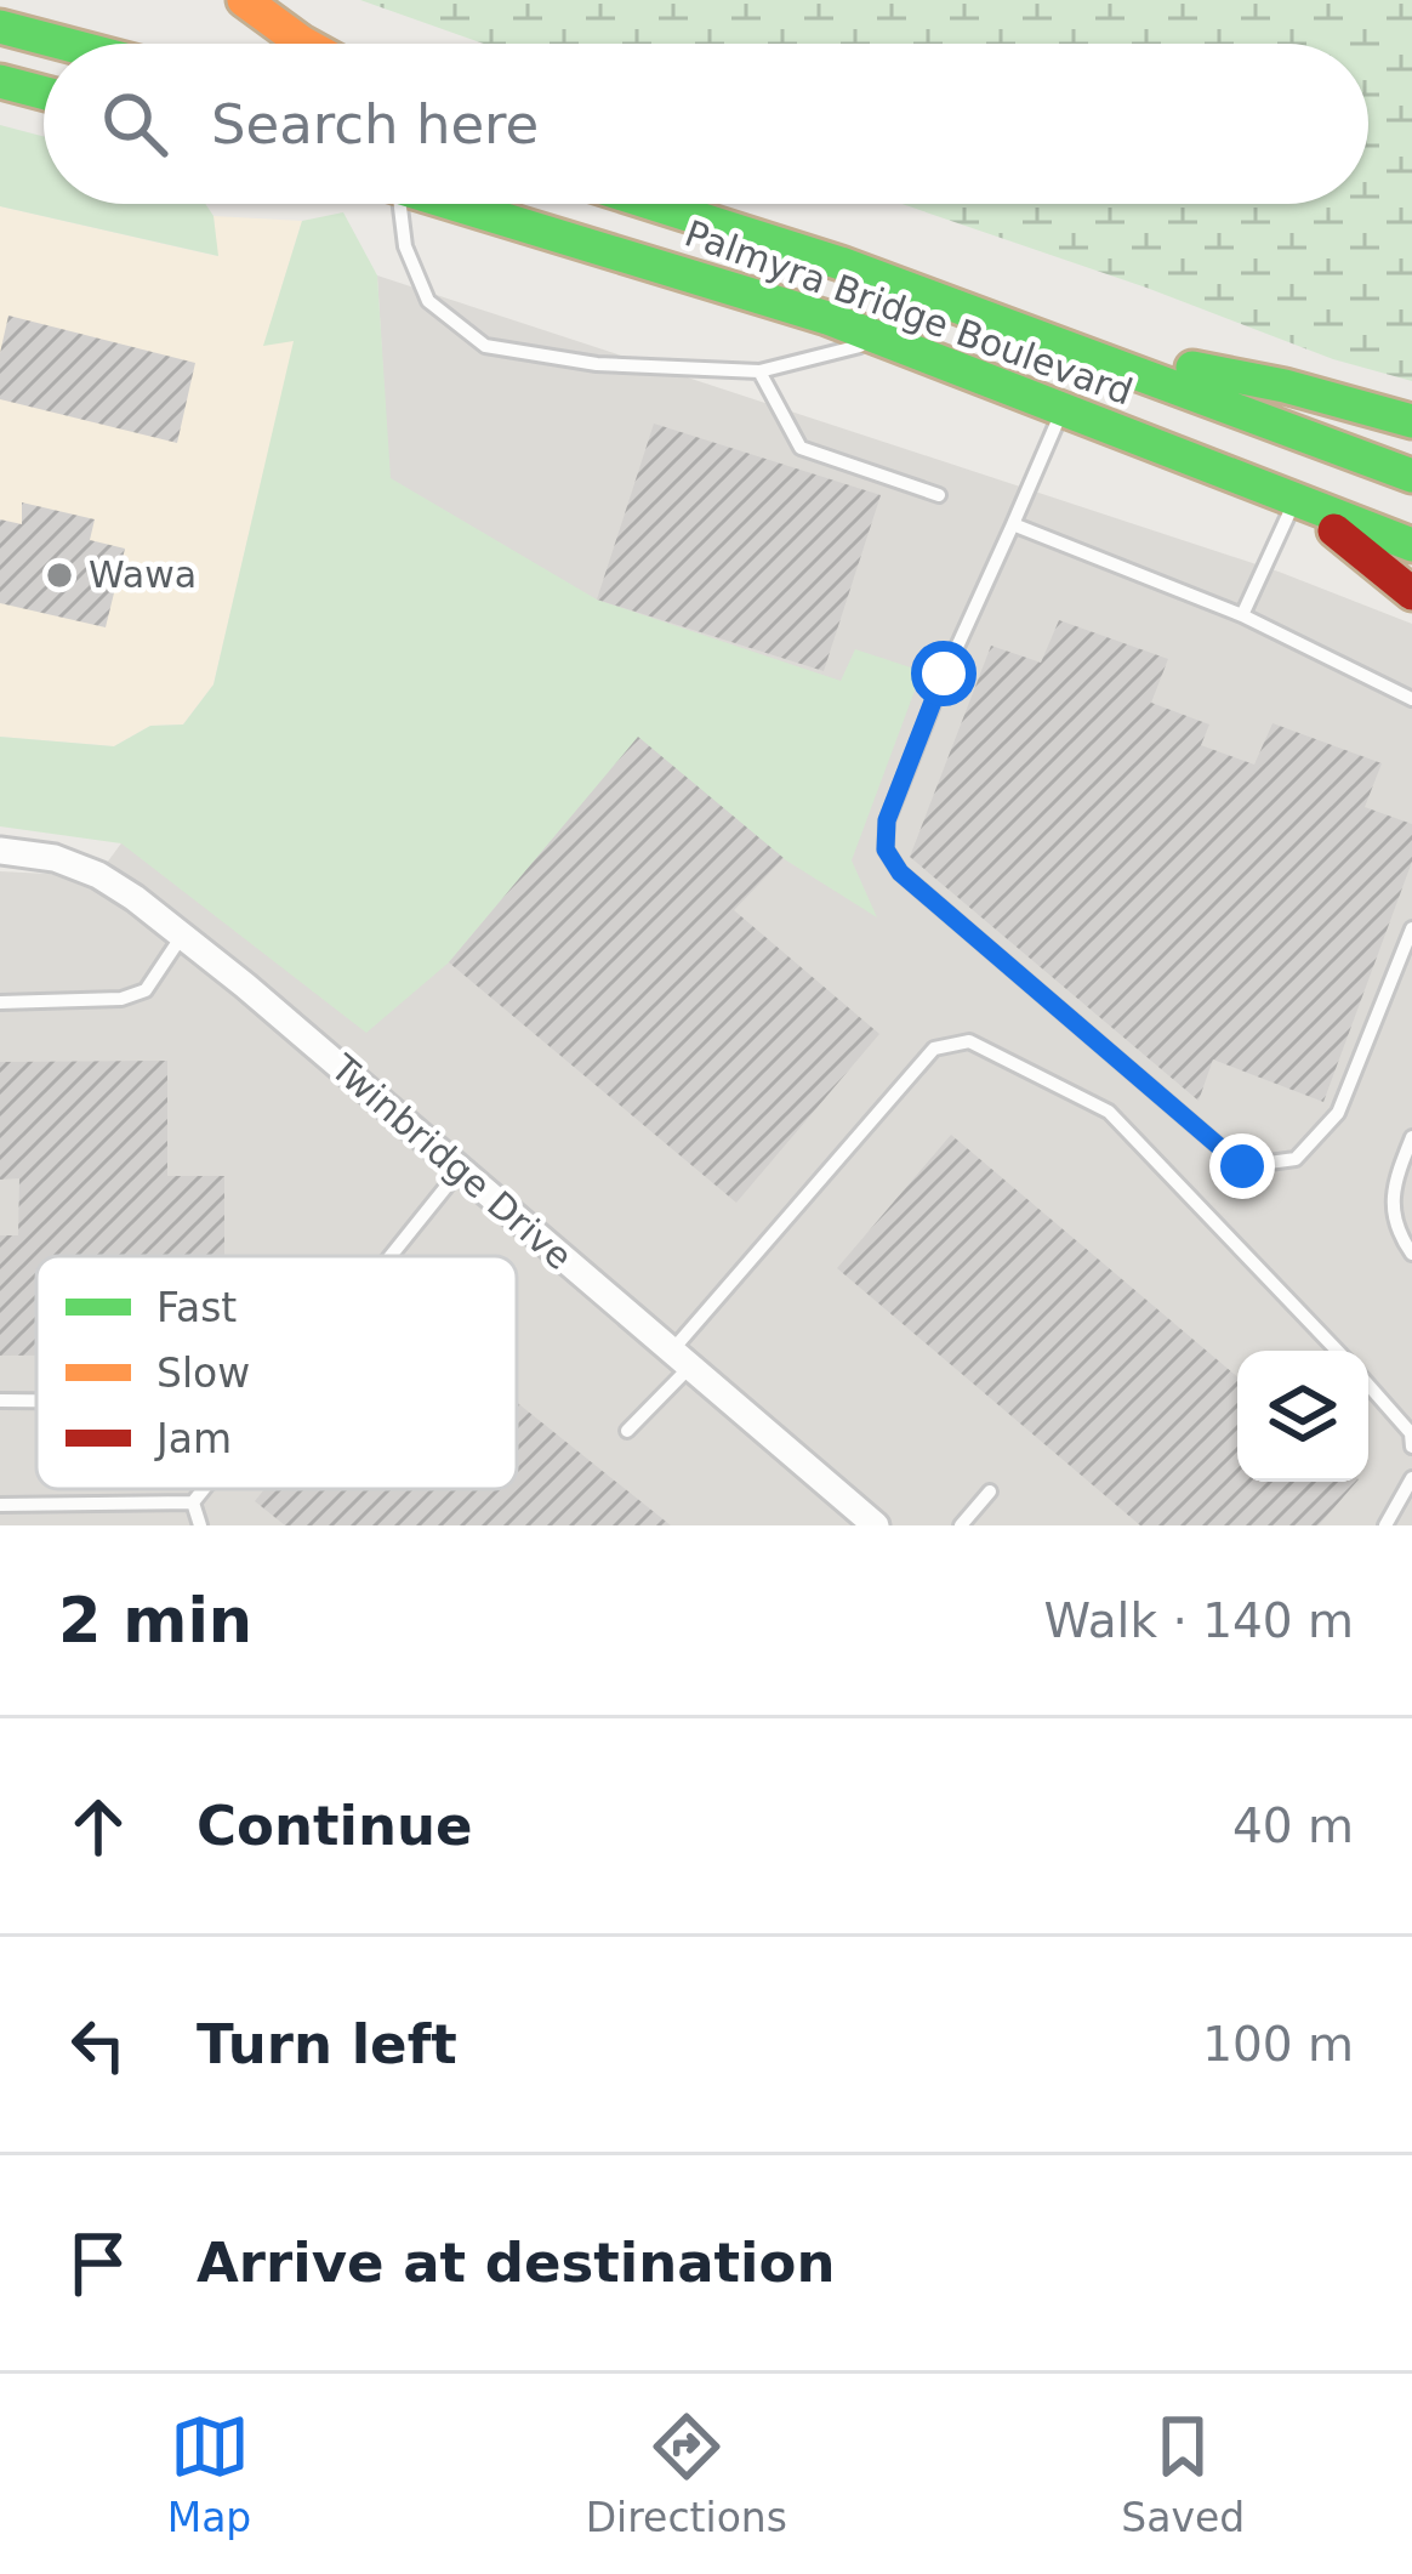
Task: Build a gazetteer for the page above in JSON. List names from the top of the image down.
{
  "streets": {
    "highway": ["Palmyra Bridge Boulevard"],
    "street": ["Twinbridge Drive"]
  },
  "places": ["Wawa"],
  "legend": ["Fast", "Slow", "Jam"],
  "page": {
    "search": "Search here",
    "heading": ["2 min", "Walk · 140 m"],
    "list": [
      ["Continue", "40 m"],
      ["Turn left", "100 m"],
      "Arrive at destination"
    ],
    "nav": ["Map", "Directions", "Saved"]
  }
}
